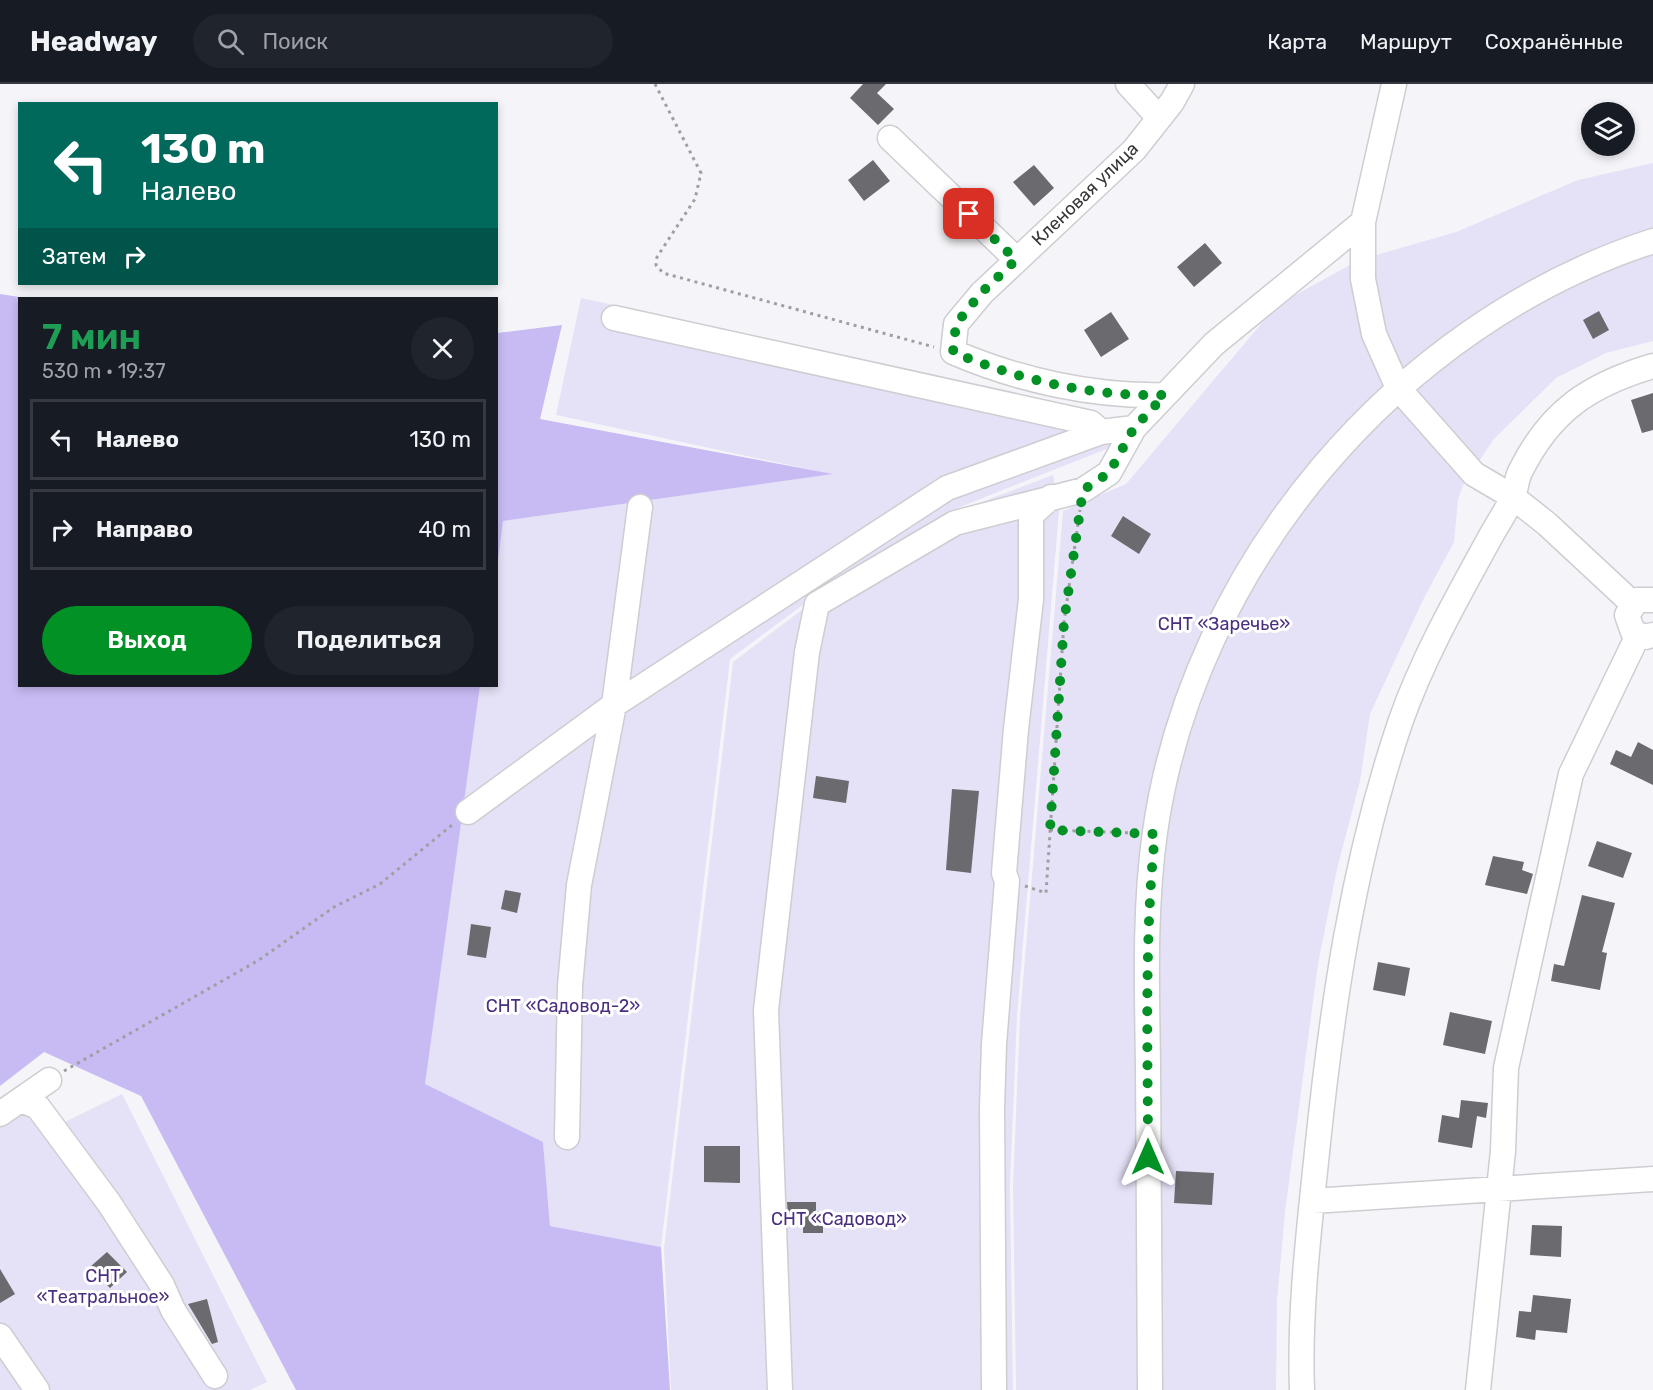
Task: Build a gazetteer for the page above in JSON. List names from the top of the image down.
{
  "streets": {
    "street": ["Кленовая улица"]
  },
  "parks": [
    "СНТ «Заречье»",
    "СНТ «Садовод-2»",
    "СНТ «Садовод»",
    "СНТ «Театральное»"
  ],
  "page": {
    "header": "Headway",
    "search": "Поиск",
    "nav": ["Карта", "Маршрут", "Сохранённые"],
    "turn": ["130 m", "Налево"],
    "then": "Затем",
    "heading": ["7 мин", "530 m · 19:37"],
    "list": [
      {
        "name": "Налево",
        "value": "130 m"
      },
      {
        "name": "Направо",
        "value": "40 m"
      }
    ],
    "buttons": ["Выход", "Поделиться"]
  }
}
